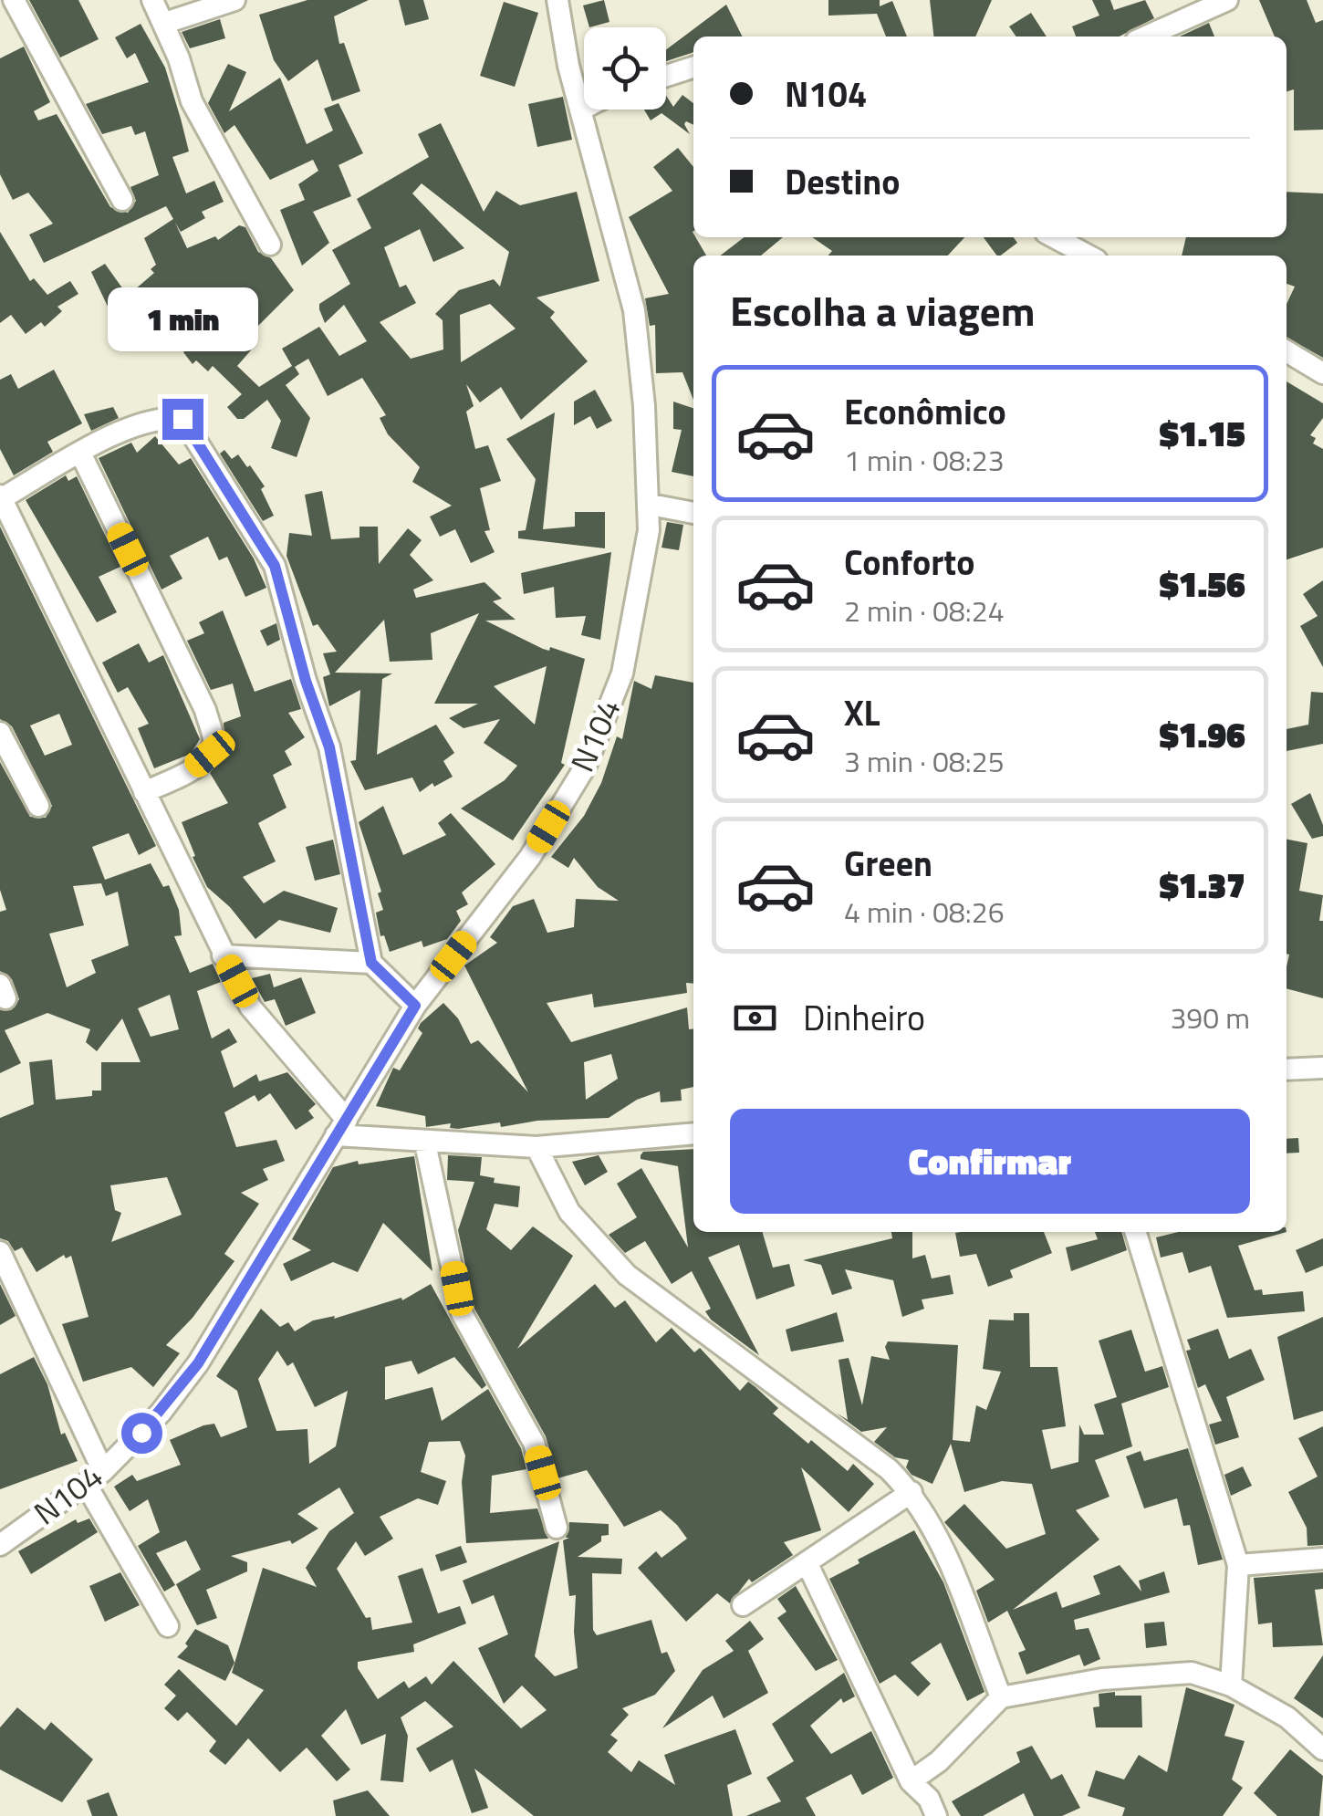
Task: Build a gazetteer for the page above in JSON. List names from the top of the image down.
{
  "streets": {
    "street": ["N104"]
  },
  "page": {
    "banner": ["N104", "Destino"],
    "heading": "Escolha a viagem",
    "bubble": "1 min",
    "list": [
      {
        "name": "Econômico",
        "note": "1 min · 08:23",
        "value": "$1.15"
      },
      {
        "name": "Conforto",
        "note": "2 min · 08:24",
        "value": "$1.56"
      },
      {
        "name": "XL",
        "note": "3 min · 08:25",
        "value": "$1.96"
      },
      {
        "name": "Green",
        "note": "4 min · 08:26",
        "value": "$1.37"
      }
    ],
    "pay": ["Dinheiro", "390 m"],
    "buttons": "Confirmar"
  }
}
